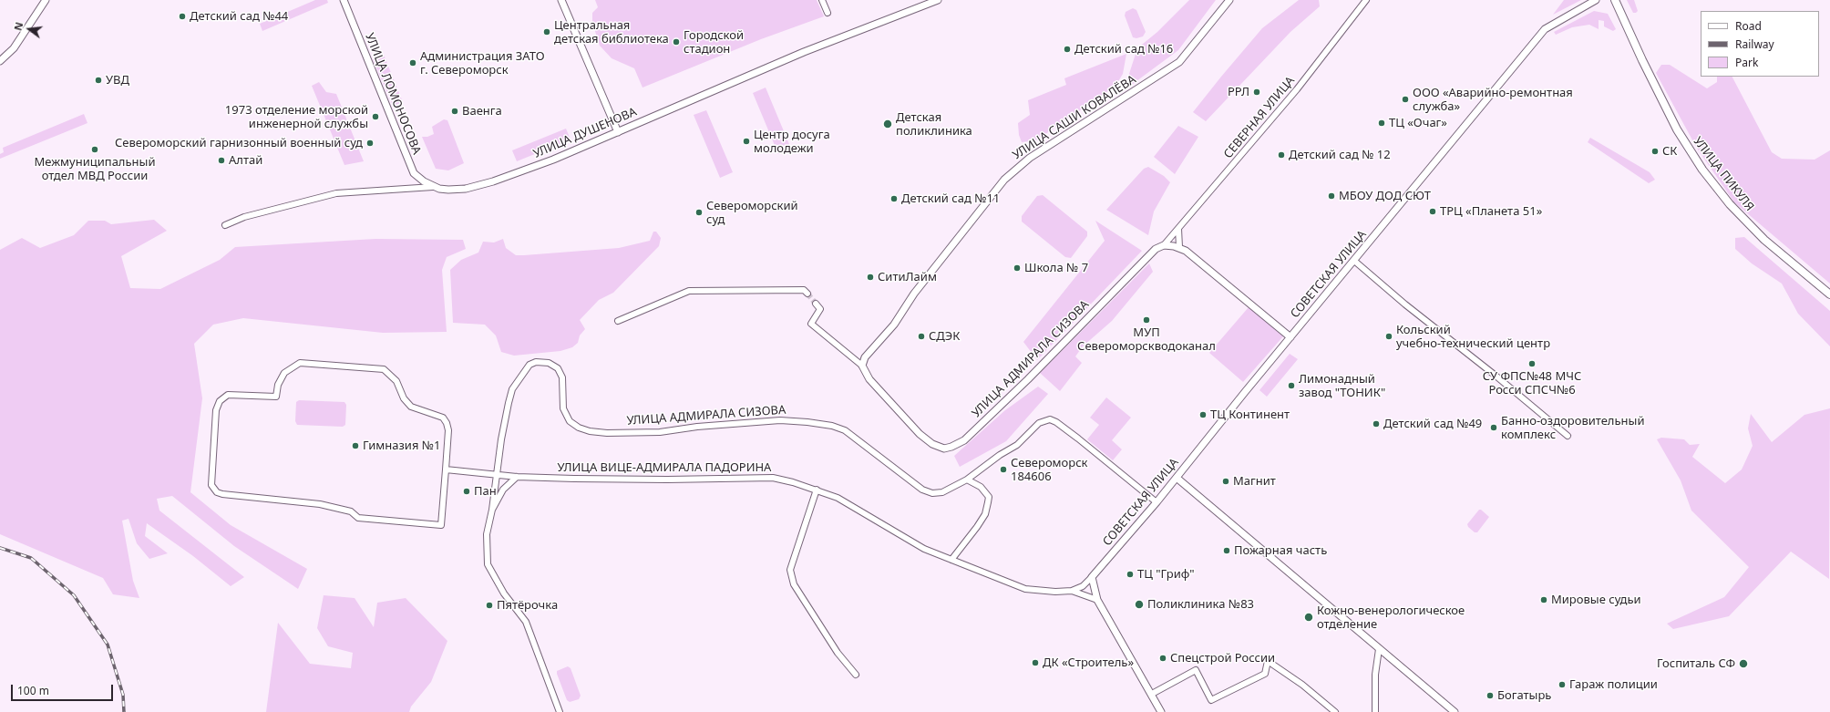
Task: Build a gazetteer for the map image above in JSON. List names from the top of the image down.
{
  "streets": {
    "main road": ["УЛИЦА ПИКУЛЯ"],
    "street": [
      "УЛИЦА ЛОМОНОСОВА",
      "УЛИЦА САШИ КОВАЛЁВА",
      "СЕВЕРНАЯ УЛИЦА",
      "УЛИЦА ДУШЕНОВА",
      "СОВЕТСКАЯ УЛИЦА",
      "УЛИЦА АДМИРАЛА СИЗОВА",
      "УЛИЦА ВИЦЕ-АДМИРАЛА ПАДОРИНА"
    ]
  },
  "crossings": [
    ["УЛИЦА ЛОМОНОСОВА", "УЛИЦА ДУШЕНОВА"],
    ["УЛИЦА САШИ КОВАЛЁВА", "УЛИЦА АДМИРАЛА СИЗОВА"],
    ["СЕВЕРНАЯ УЛИЦА", "УЛИЦА АДМИРАЛА СИЗОВА"],
    ["СОВЕТСКАЯ УЛИЦА", "УЛИЦА ВИЦЕ-АДМИРАЛА ПАДОРИНА"],
    ["УЛИЦА АДМИРАЛА СИЗОВА", "УЛИЦА ВИЦЕ-АДМИРАЛА ПАДОРИНА"]
  ],
  "places": [
    "Детский сад №44",
    "Центральная детская библиотека",
    "Городской стадион",
    "Детский сад №16",
    "Администрация ЗАТО г. Североморск",
    "УВД",
    "РРЛ",
    "ООО «Аварийно-ремонтная служба»",
    "Ваенга",
    "1973 отделение морской инженерной службы",
    "ТЦ «Очаг»",
    "Детская поликлиника",
    "Центр досуга молодежи",
    "Североморский гарнизонный военный суд",
    "Межмуниципальный отдел МВД России",
    "СК",
    "Детский сад № 12",
    "Алтай",
    "МБОУ ДОД СЮТ",
    "Детский сад №11",
    "ТРЦ «Планета 51»",
    "Североморский суд",
    "Школа № 7",
    "СитиЛайм",
    "МУП Североморскводоканал",
    "СДЭК",
    "Кольский учебно-технический центр",
    "СУ ФПС№48 МЧС Росси СПСЧ№6",
    "Лимонадный завод \"ТОНИК\"",
    "ТЦ Континент",
    "Детcкий сад №49",
    "Банно-оздоровительный комплекс",
    "Гимназия №1",
    "Североморск 184606",
    "Магнит",
    "Пан",
    "Пожарная часть",
    "ТЦ \"Гриф\"",
    "Мировые судьи",
    "Поликлиника №83",
    "Пятёрочка",
    "Кожно-венерологическое отделение",
    "Спецстрой России",
    "ДК «Строитель»",
    "Госпиталь СФ",
    "Гараж полиции",
    "Богатырь"
  ],
  "legend": ["Road", "Railway", "Park"],
  "scale_bar": "100 m",
  "north": "left"
}
